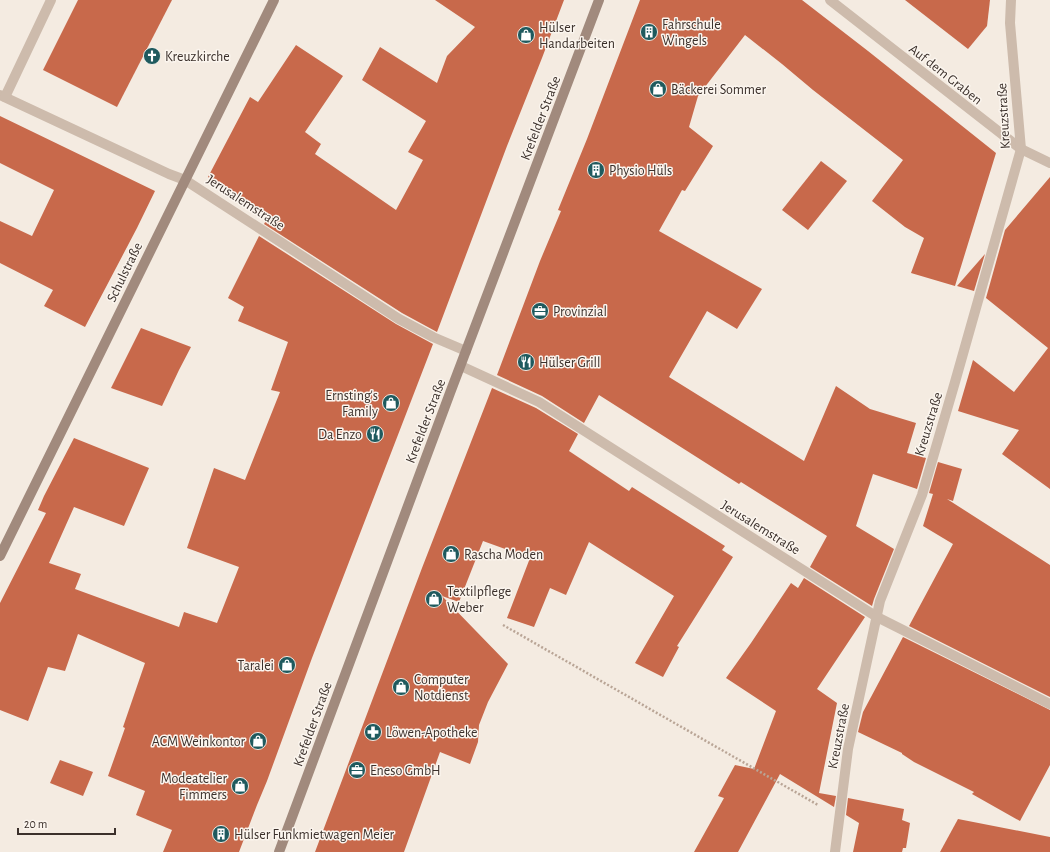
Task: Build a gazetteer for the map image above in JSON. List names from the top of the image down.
{
  "streets": {
    "street": [
      "Auf dem Graben",
      "Kreuzstraße",
      "Krefelder Straße",
      "Jerusalemstraße",
      "Schulstraße"
    ]
  },
  "crossings": [
    ["Auf dem Graben", "Kreuzstraße"],
    ["Kreuzstraße", "Jerusalemstraße"],
    ["Krefelder Straße", "Jerusalemstraße"],
    ["Jerusalemstraße", "Schulstraße"]
  ],
  "places": {
    "building": ["Fahrschule Wingels", "Physio Hüls", "Hülser Funkmietwagen Meier"],
    "shop": [
      "Hülser Handarbeiten",
      "Bäckerei Sommer",
      "Ernsting's Family",
      "Rascha Moden",
      "Textilpflege Weber",
      "Taralei",
      "Computer Notdienst",
      "ACM Weinkontor",
      "Modeatelier Fimmers"
    ],
    "church": ["Kreuzkirche"],
    "office": ["Provinzial", "Eneso GmbH"],
    "restaurant": ["Hülser Grill", "Da Enzo"],
    "pharmacy": ["Löwen-Apotheke"]
  },
  "scale_bar": "20 m"
}
